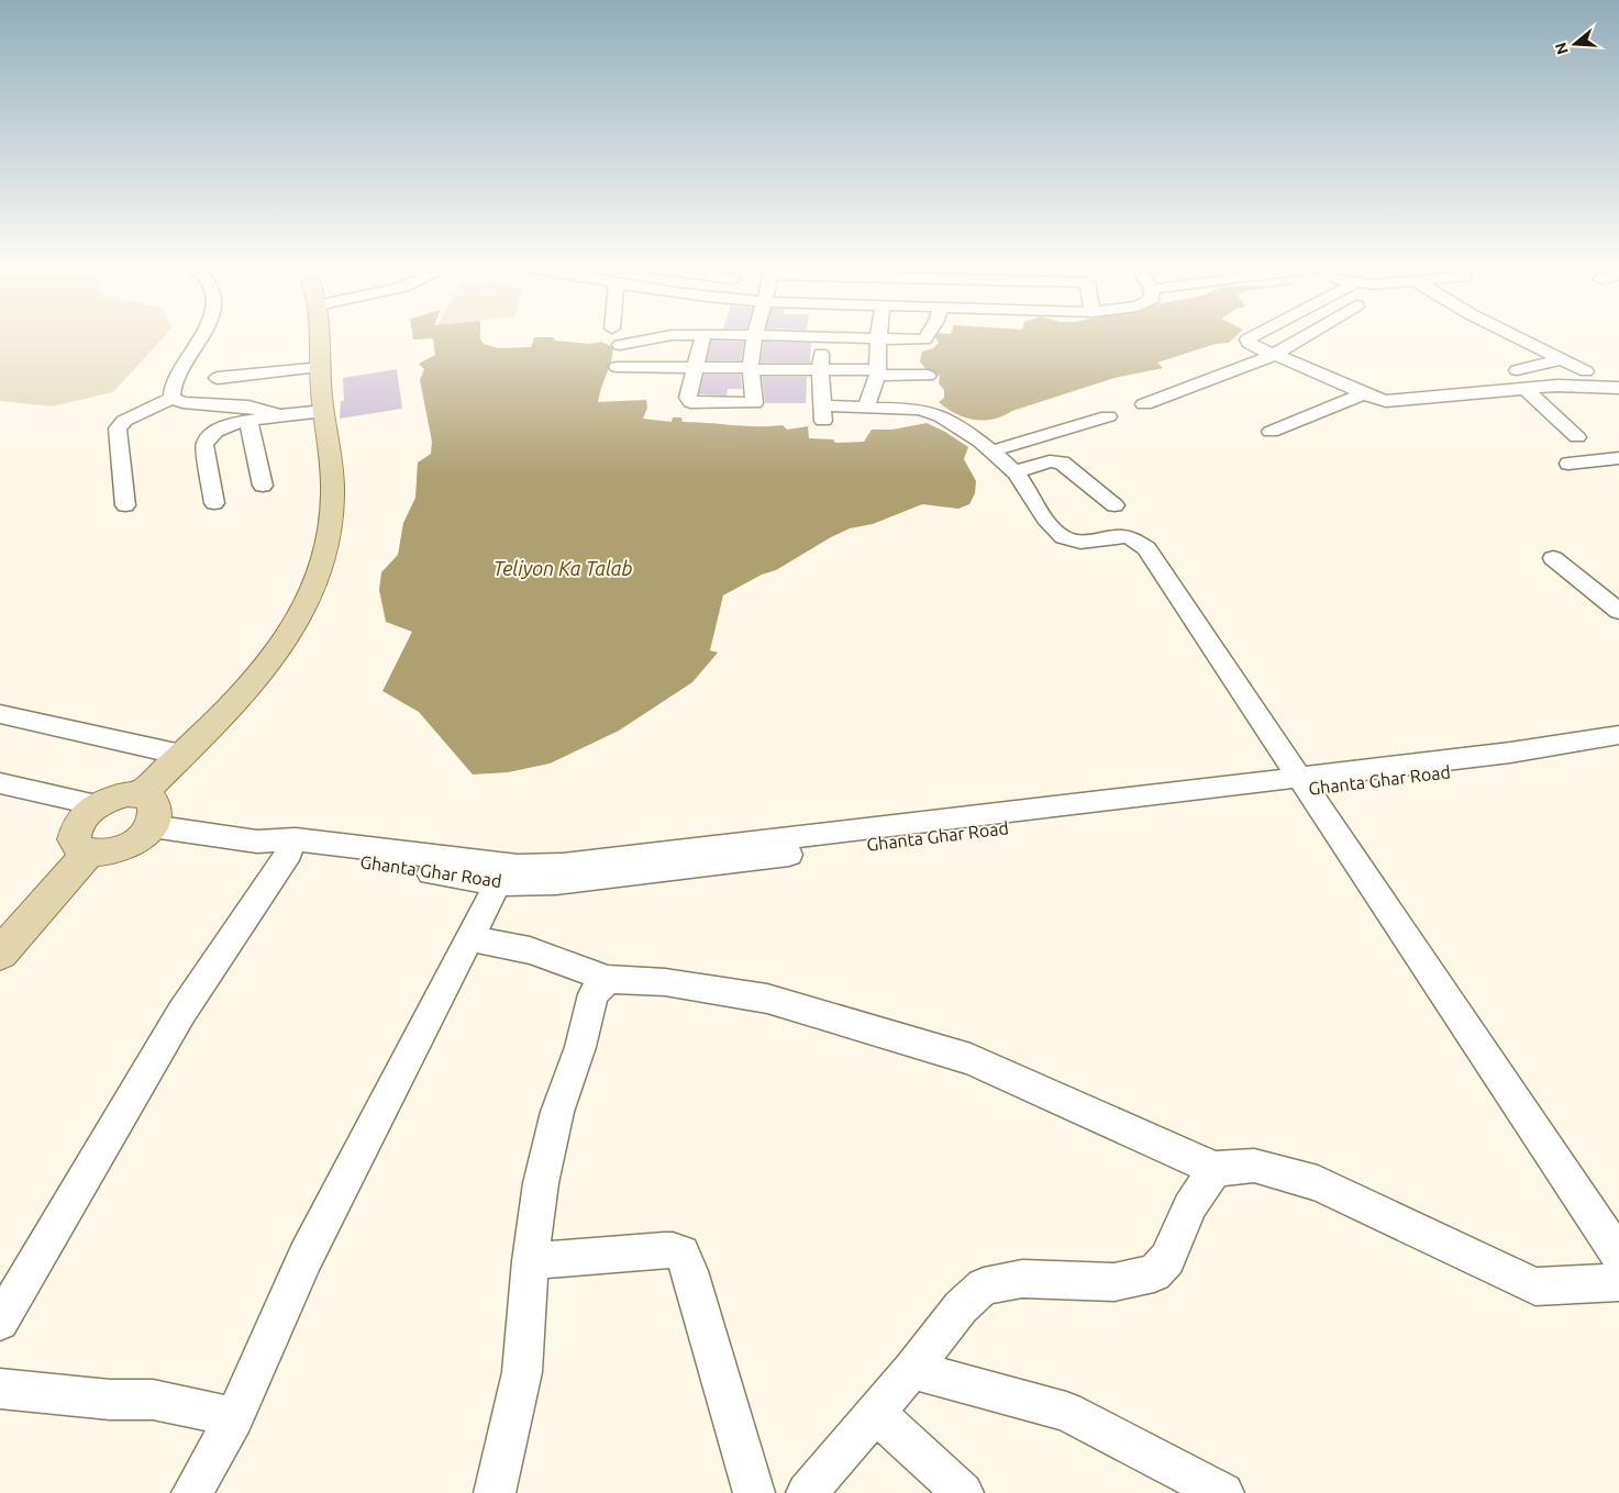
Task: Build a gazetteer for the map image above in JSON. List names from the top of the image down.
{
  "streets": {
    "street": ["Ghanta Ghar Road"]
  },
  "water": ["Teliyon Ka Talab"],
  "north": "left"
}
